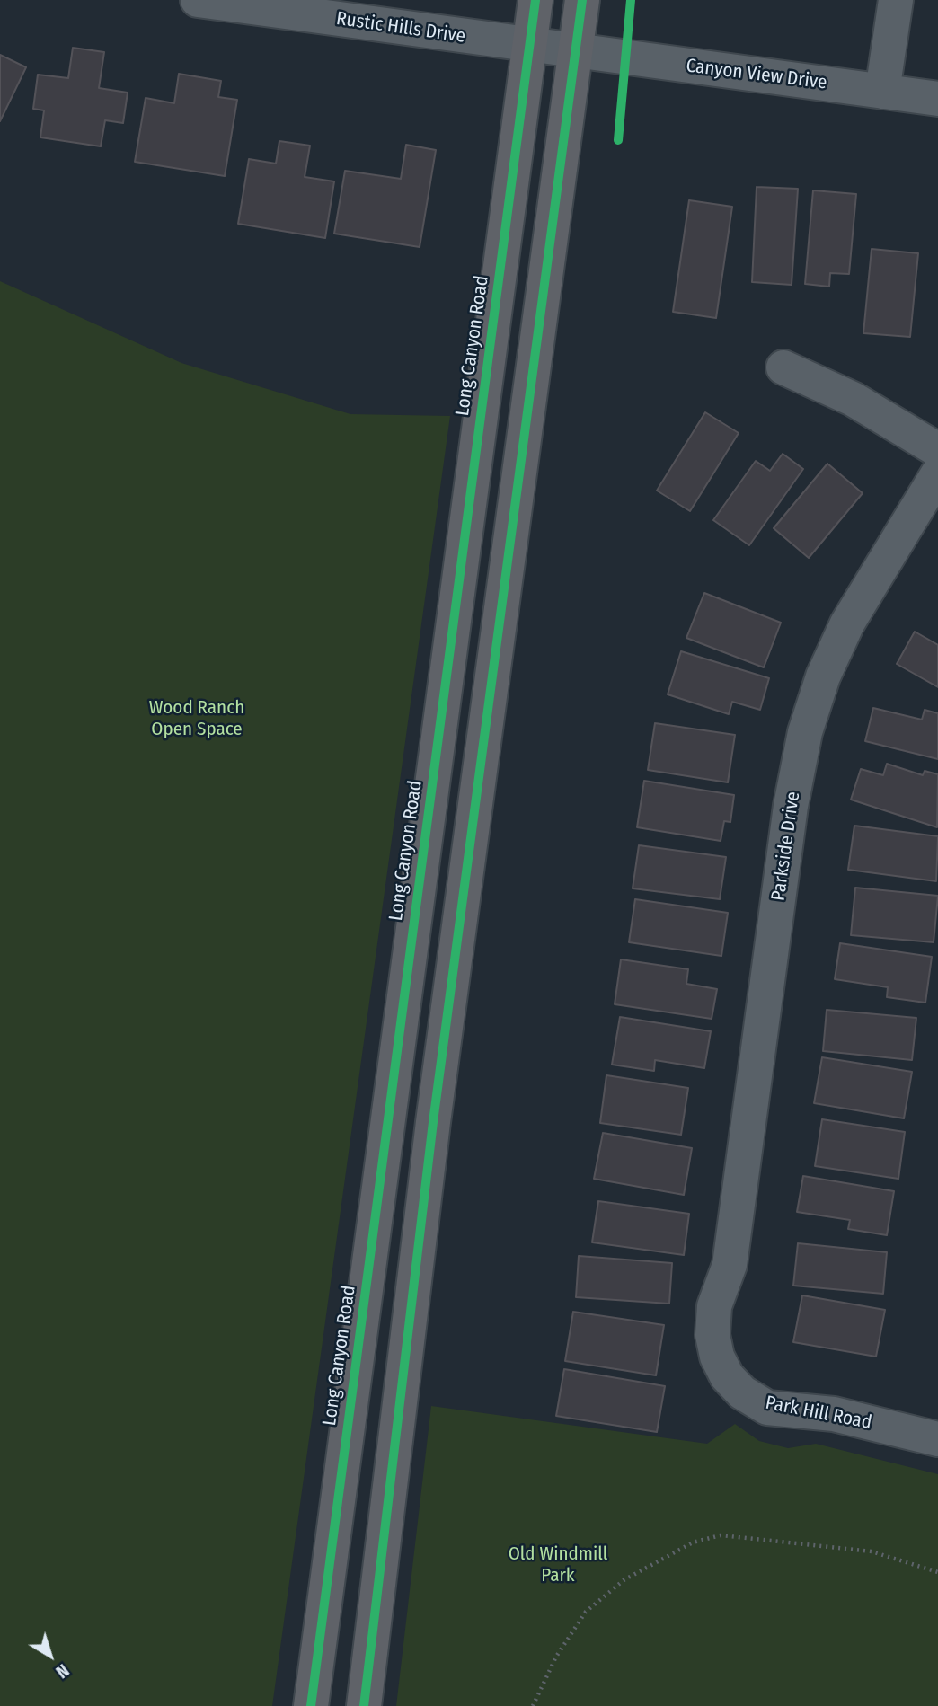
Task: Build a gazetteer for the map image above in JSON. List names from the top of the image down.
{
  "streets": {
    "main road": ["Long Canyon Road"],
    "street": [
      "Rustic Hills Drive",
      "Canyon View Drive",
      "Parkside Drive",
      "Park Hill Road"
    ]
  },
  "crossings": [
    ["Rustic Hills Drive", "Canyon View Drive"],
    ["Rustic Hills Drive", "Long Canyon Road"],
    ["Parkside Drive", "Park Hill Road"]
  ],
  "parks": ["Wood Ranch Open Space", "Old Windmill Park"],
  "north": "bottom right"
}
